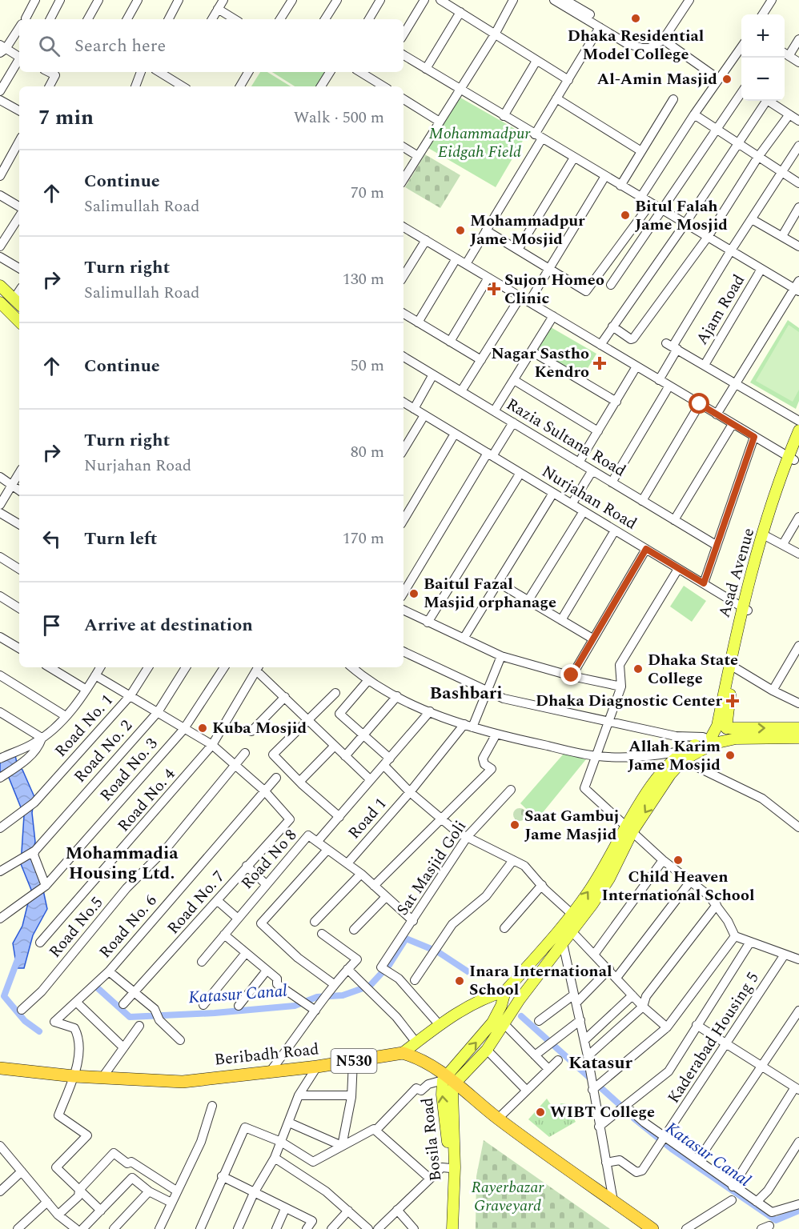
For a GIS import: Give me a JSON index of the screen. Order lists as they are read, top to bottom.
{
  "streets": {
    "highway": ["Beribadh Road", "N530"],
    "main road": ["Asad Avenue", "Bosila Road"],
    "street": [
      "Ajam Road",
      "Razia Sultana Road",
      "Nurjahan Road",
      "Road No. 1",
      "Road No. 2",
      "Road No. 3",
      "Road No. 4",
      "Road 1",
      "Road No 8",
      "Sat Masjid Goli",
      "Road No. 7",
      "Road No. 6",
      "Road No.5",
      "Kaderabad Housing 5"
    ]
  },
  "crossings": [
    ["Nurjahan Road", "Asad Avenue"],
    ["Road 1", "Road No 8"],
    ["Road No 8", "Sat Masjid Goli"],
    ["Road No. 7", "Road No. 6"],
    ["Road No. 6", "Beribadh Road"]
  ],
  "districts": ["Bashbari", "Mohammadia Housing Ltd.", "Katasur"],
  "water": ["Katasur Canal"],
  "parks": ["Mohammadpur Eidgah Field", "Rayerbazar Graveyard"],
  "places": {
    "other": [
      "Dhaka Residential Model College",
      "Al-Amin Masjid",
      "Bitul Falah Jame Mosjid",
      "Mohammadpur Jame Mosjid",
      "Baitul Fazal Masjid orphanage",
      "Dhaka State College",
      "Kuba Mosjid",
      "Allah Karim Jame Mosjid",
      "Saat Gambuj Jame Masjid",
      "Child Heaven International School",
      "Inara International School",
      "WIBT College"
    ],
    "health": ["Sujon Homeo Clinic", "Nagar Sastho Kendro", "Dhaka Diagnostic Center"]
  },
  "page": {
    "map_buttons": ["+", "−"],
    "search": "Search here",
    "heading": ["7 min", "Walk · 500 m"],
    "list": [
      ["Continue", "Salimullah Road", "70 m"],
      ["Turn right", "Salimullah Road", "130 m"],
      ["Continue", "50 m"],
      ["Turn right", "Nurjahan Road", "80 m"],
      ["Turn left", "170 m"],
      "Arrive at destination"
    ]
  }
}
